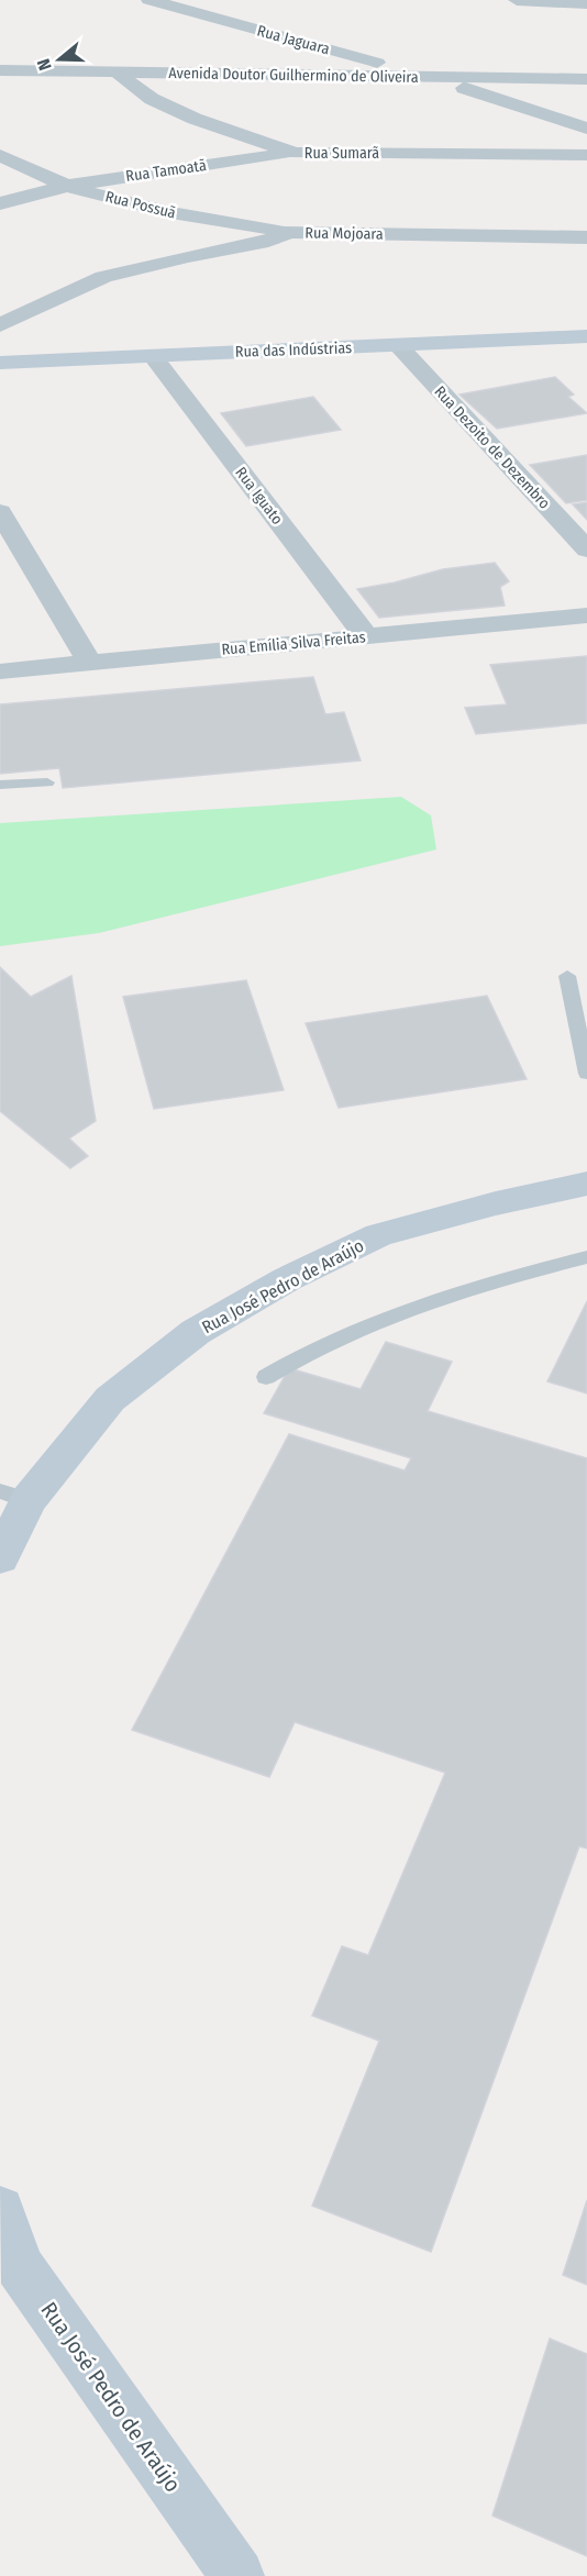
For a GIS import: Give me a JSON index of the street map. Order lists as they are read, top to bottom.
{
  "streets": {
    "street": [
      "Rua Jaguara",
      "Avenida Doutor Guilhermino de Oliveira",
      "Rua Sumarã",
      "Rua Tamoatã",
      "Rua Possuã",
      "Rua Mojoara",
      "Rua das Indústrias",
      "Rua Dezoito de Dezembro",
      "Rua Iguato",
      "Rua Emília Silva Freitas",
      "Rua José Pedro de Araújo"
    ]
  },
  "crossings": [
    ["Rua Jaguara", "Avenida Doutor Guilhermino de Oliveira"],
    ["Avenida Doutor Guilhermino de Oliveira", "Rua Sumarã"],
    ["Rua Sumarã", "Rua Tamoatã"],
    ["Rua Tamoatã", "Rua Possuã"],
    ["Rua Possuã", "Rua Mojoara"],
    ["Rua das Indústrias", "Rua Dezoito de Dezembro"],
    ["Rua das Indústrias", "Rua Iguato"],
    ["Rua Iguato", "Rua Emília Silva Freitas"]
  ],
  "north": "left"
}
